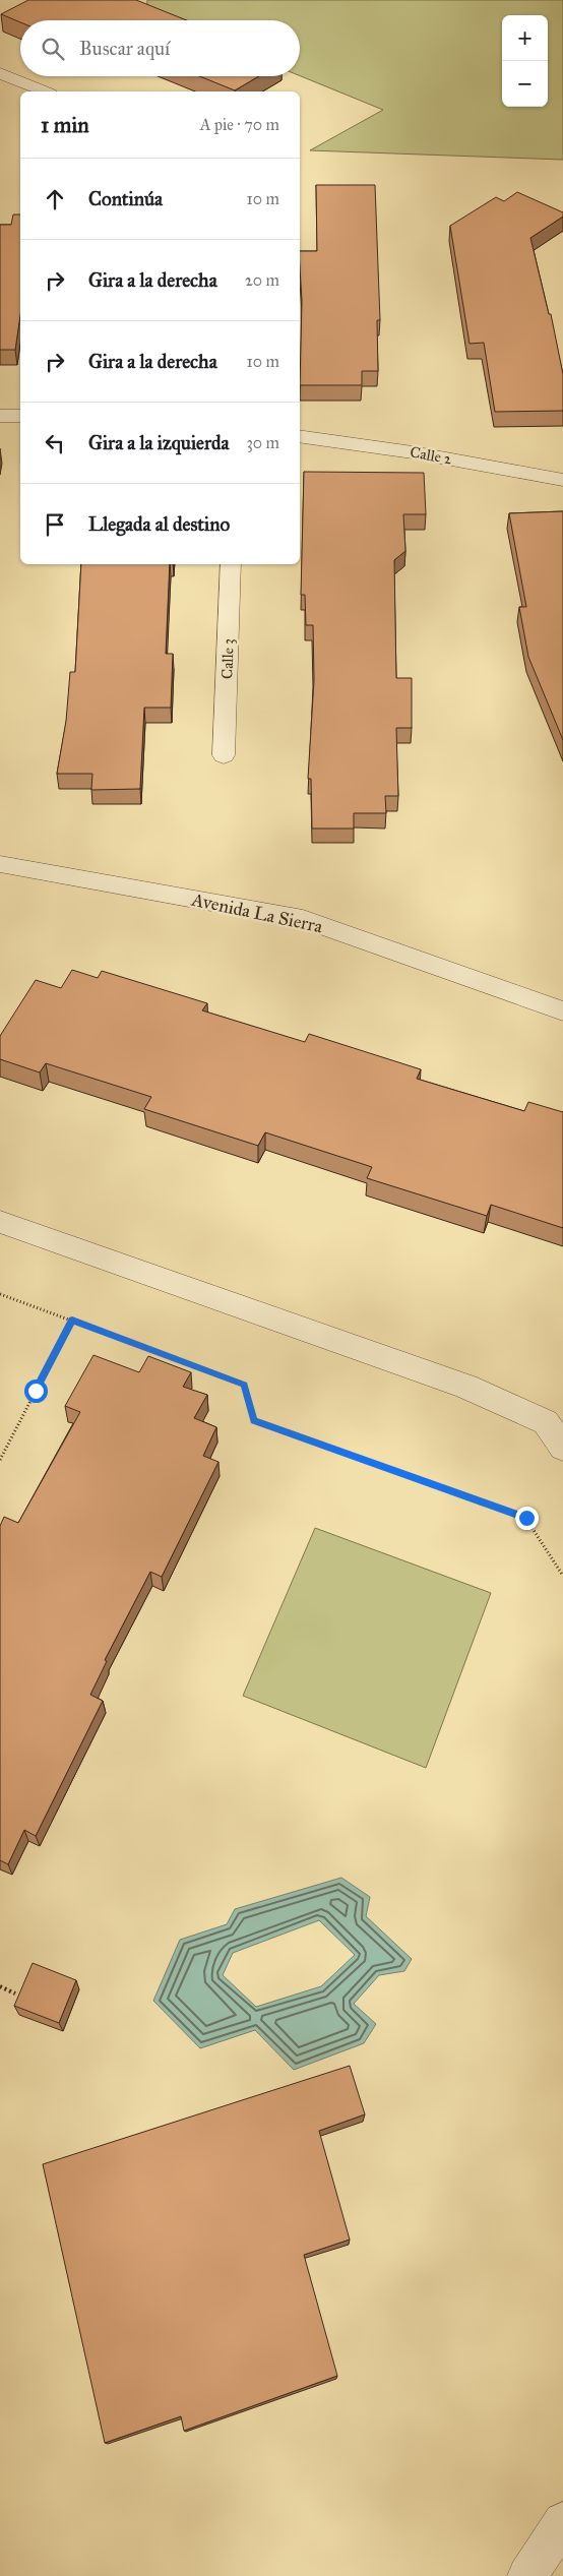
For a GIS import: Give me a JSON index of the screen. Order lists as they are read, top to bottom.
{
  "streets": {
    "street": ["Calle 2", "Calle 3", "Avenida La Sierra"]
  },
  "page": {
    "map_buttons": ["+", "−"],
    "search": "Buscar aquí",
    "heading": ["1 min", "A pie · 70 m"],
    "list": [
      ["Continúa", "10 m"],
      ["Gira a la derecha", "20 m"],
      ["Gira a la derecha", "10 m"],
      ["Gira a la izquierda", "30 m"],
      "Llegada al destino"
    ]
  }
}
